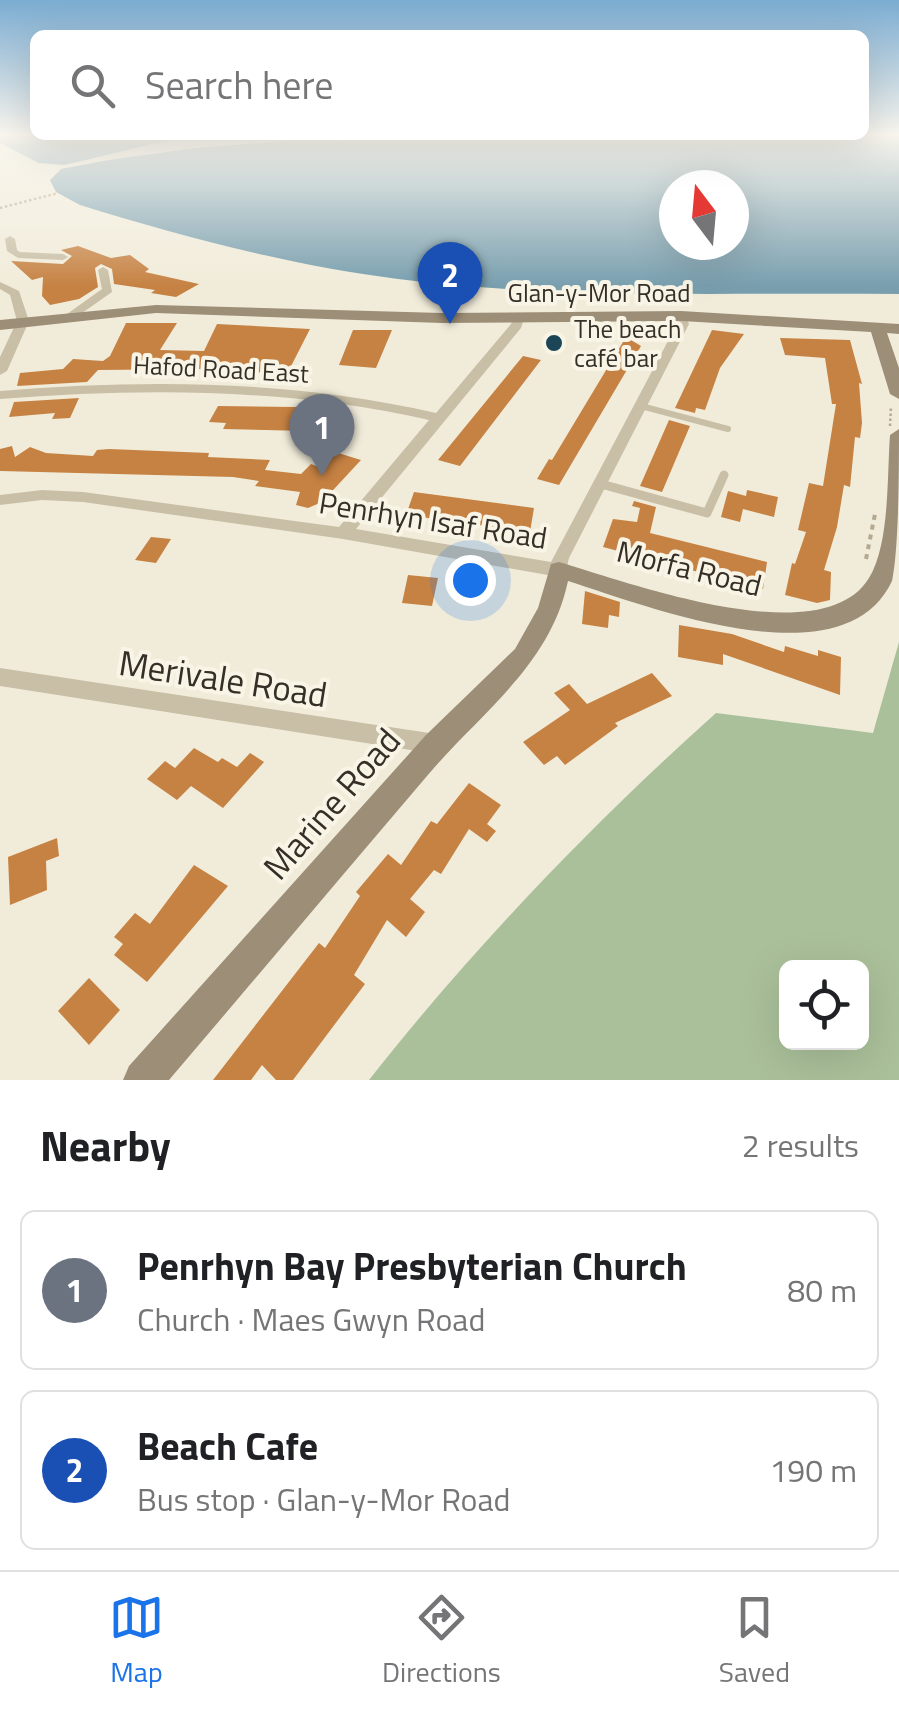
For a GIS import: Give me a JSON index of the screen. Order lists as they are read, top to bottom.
{
  "streets": {
    "street": [
      "Glan-y-Mor Road",
      "Hafod Road East",
      "Penrhyn Isaf Road",
      "Morfa Road",
      "Merivale Road",
      "Marine Road"
    ]
  },
  "crossings": [
    ["Penrhyn Isaf Road", "Morfa Road"],
    ["Penrhyn Isaf Road", "Marine Road"],
    ["Morfa Road", "Marine Road"],
    ["Merivale Road", "Marine Road"]
  ],
  "places": ["The beach café bar"],
  "north": "top",
  "page": {
    "search": "Search here",
    "pins": ["2", "1"],
    "heading": ["Nearby", "2 results"],
    "list": [
      {
        "mark": "1",
        "name": "Penrhyn Bay Presbyterian Church",
        "note": "Church · Maes Gwyn Road",
        "value": "80 m"
      },
      {
        "mark": "2",
        "name": "Beach Cafe",
        "note": "Bus stop · Glan-y-Mor Road",
        "value": "190 m"
      }
    ],
    "nav": ["Map", "Directions", "Saved"]
  }
}
